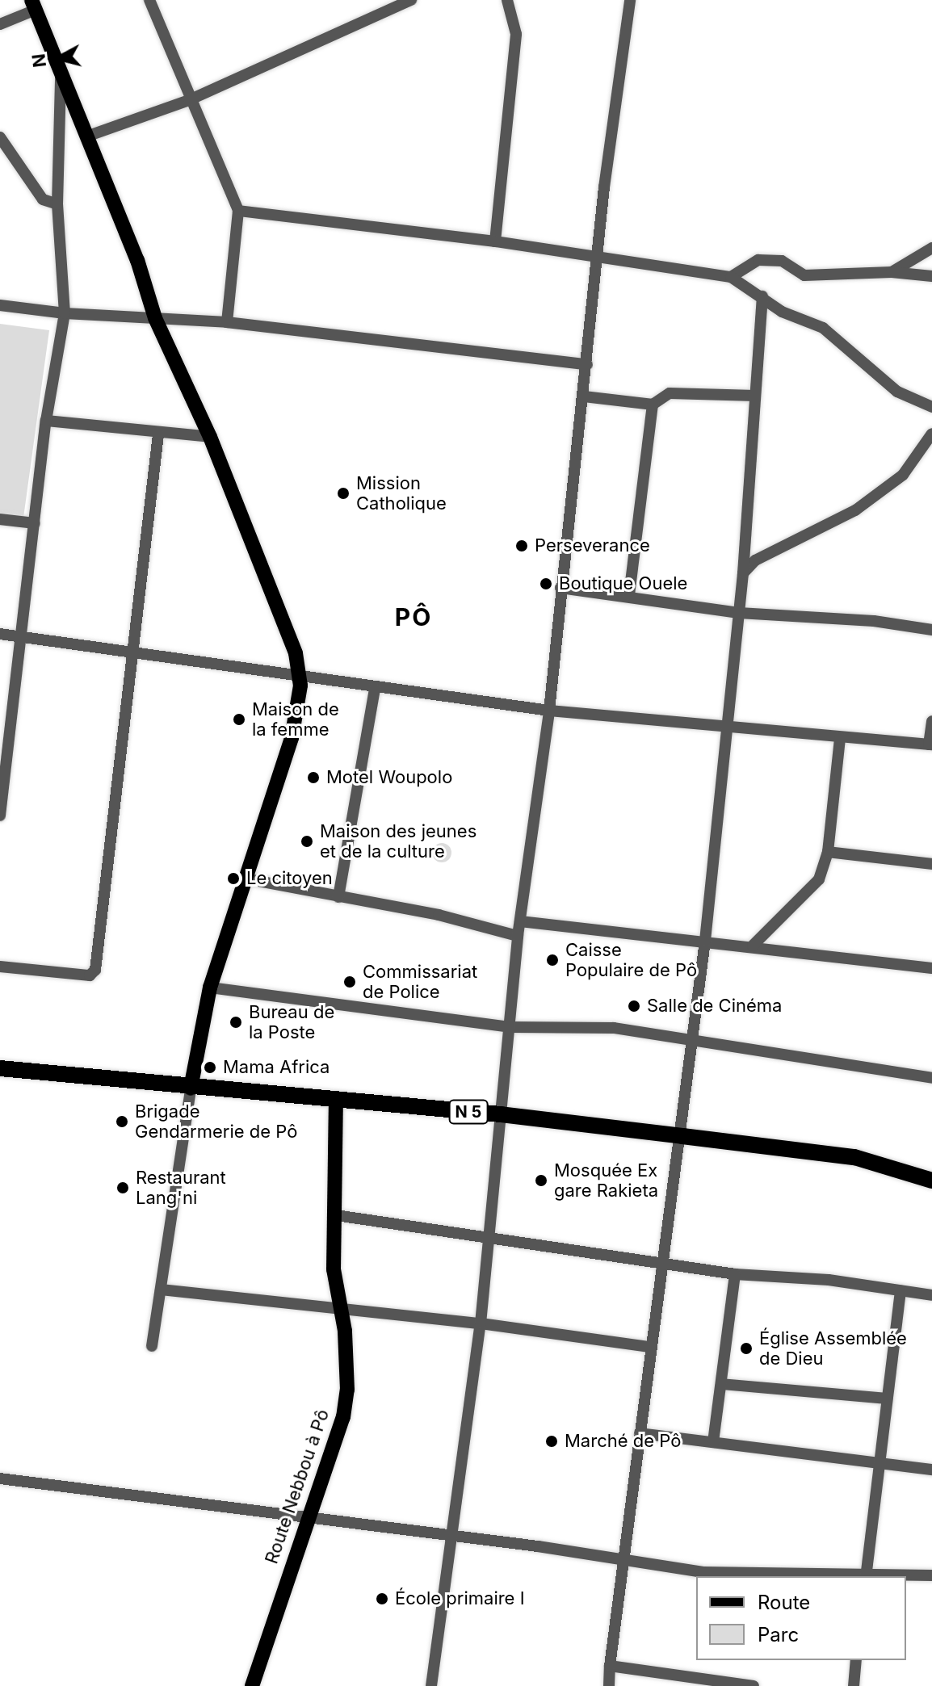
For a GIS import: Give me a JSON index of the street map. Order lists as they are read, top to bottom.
{
  "streets": {
    "highway": ["N 5"],
    "main road": ["Route Nebbou à Pô"]
  },
  "crossings": [
    ["N 5", "Route Nebbou à Pô"]
  ],
  "districts": ["PÔ"],
  "places": [
    "Mission Catholique",
    "Perseverance",
    "Boutique Ouele",
    "Maison de la femme",
    "Motel Woupolo",
    "Maison des jeunes et de la culture",
    "Le citoyen",
    "Caisse Populaire de Pô",
    "Commissariat de Police",
    "Salle de Cinéma",
    "Bureau de la Poste",
    "Mama Africa",
    "Brigade Gendarmerie de Pô",
    "Mosquée Ex gare Rakieta",
    "Restaurant Lang'ni",
    "Église Assemblée de Dieu",
    "Marché de Pô",
    "École primaire I"
  ],
  "legend": ["Route", "Parc"],
  "north": "left"
}
